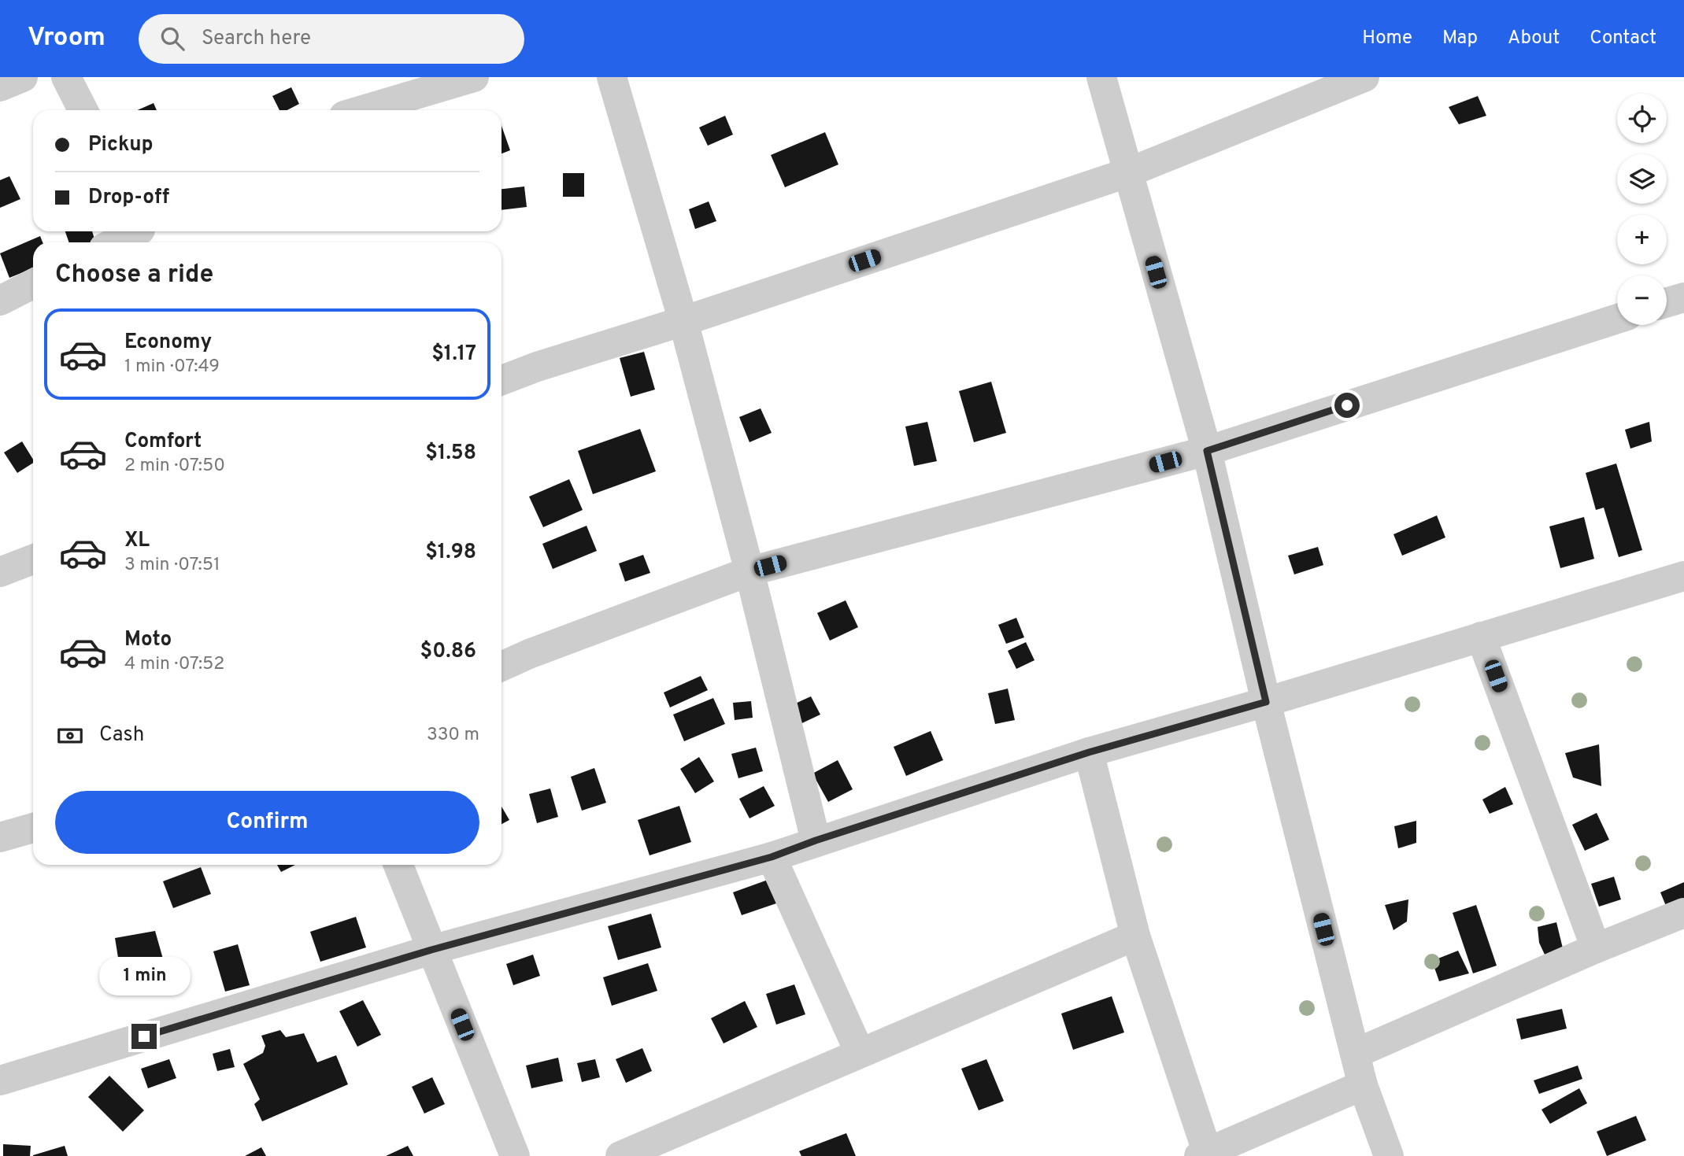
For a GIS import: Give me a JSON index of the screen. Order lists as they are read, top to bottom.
{
  "page": {
    "header": "Vroom",
    "search": "Search here",
    "nav": [
      "Home",
      "Map",
      "About",
      "Contact"
    ],
    "map_buttons": ["+", "−"],
    "banner": ["Pickup", "Drop-off"],
    "heading": "Choose a ride",
    "list": [
      {
        "name": "Economy",
        "note": "1 min · 07:49",
        "value": "$1.17"
      },
      {
        "name": "Comfort",
        "note": "2 min · 07:50",
        "value": "$1.58"
      },
      {
        "name": "XL",
        "note": "3 min · 07:51",
        "value": "$1.98"
      },
      {
        "name": "Moto",
        "note": "4 min · 07:52",
        "value": "$0.86"
      }
    ],
    "pay": ["Cash", "330 m"],
    "buttons": "Confirm",
    "bubble": "1 min"
  }
}
